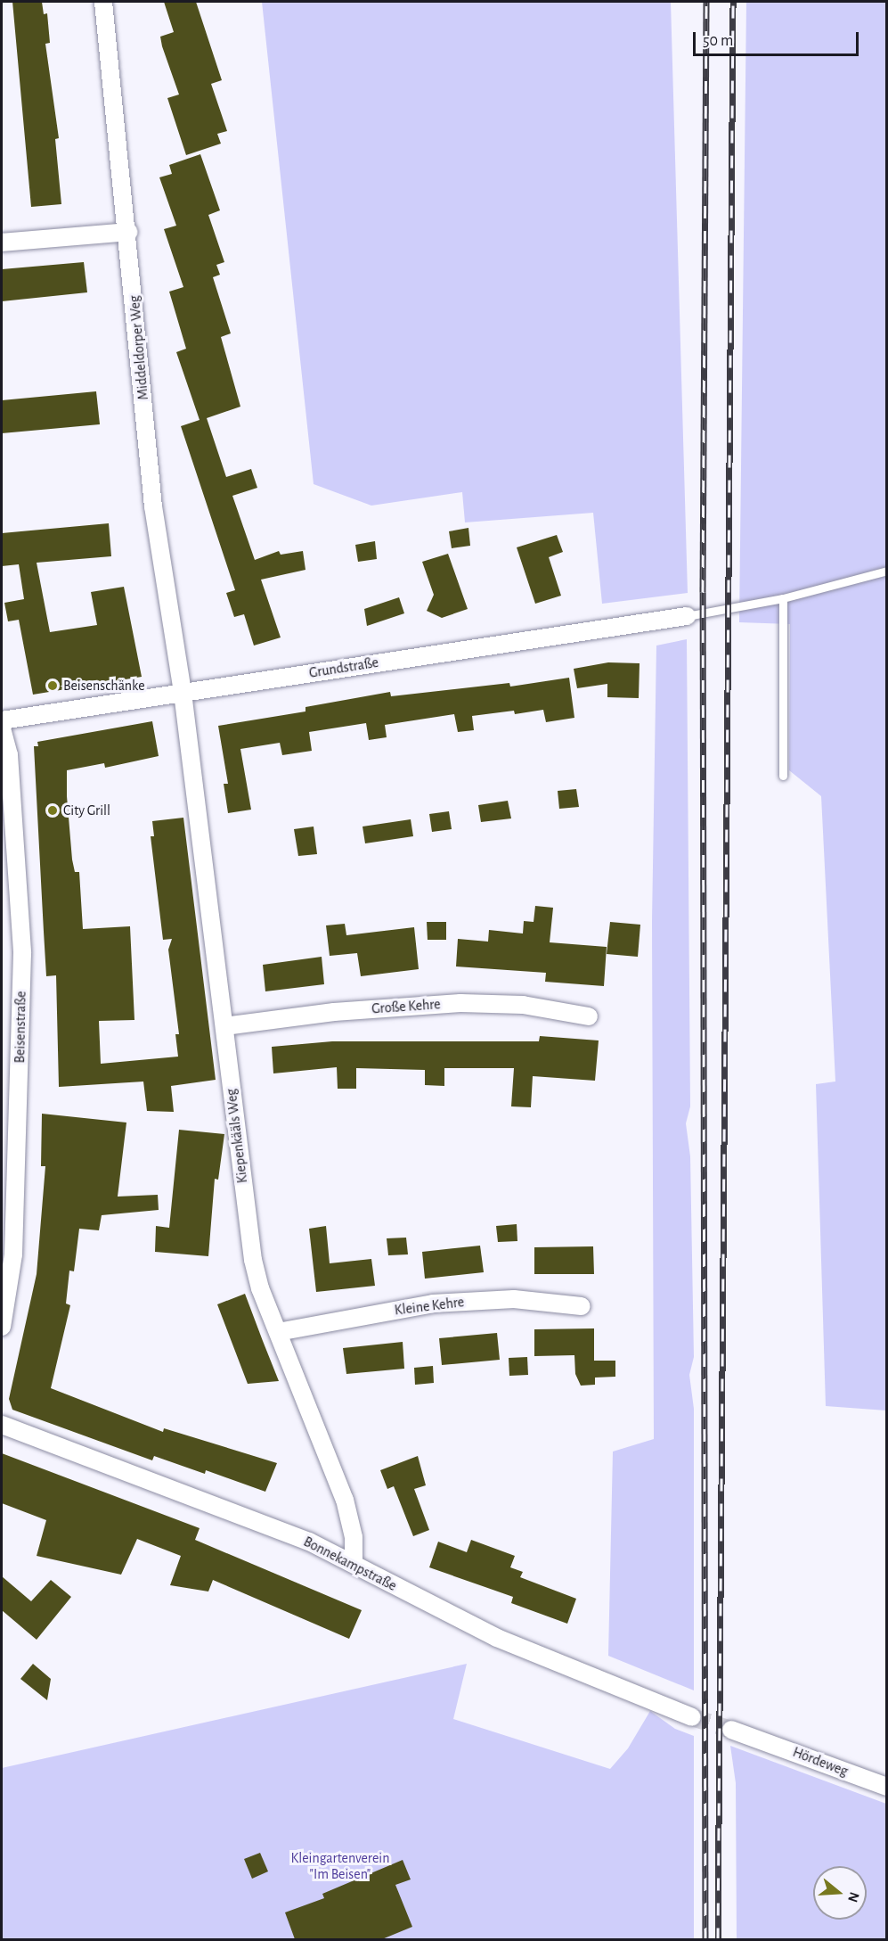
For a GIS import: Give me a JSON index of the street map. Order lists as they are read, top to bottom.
{
  "streets": {
    "street": [
      "Middeldorper Weg",
      "Grundstraße",
      "Große Kehre",
      "Beisenstraße",
      "Kiepenkääls Weg",
      "Kleine Kehre",
      "Bonnekampstraße",
      "Hördeweg"
    ]
  },
  "crossings": [
    ["Middeldorper Weg", "Grundstraße"],
    ["Middeldorper Weg", "Kiepenkääls Weg"],
    ["Grundstraße", "Kiepenkääls Weg"],
    ["Große Kehre", "Kiepenkääls Weg"],
    ["Kiepenkääls Weg", "Kleine Kehre"],
    ["Kiepenkääls Weg", "Bonnekampstraße"]
  ],
  "parks": ["Kleingartenverein \"Im Beisen\""],
  "places": ["Beisenschänke", "City Grill"],
  "scale_bar": "50 m",
  "north": "right"
}
